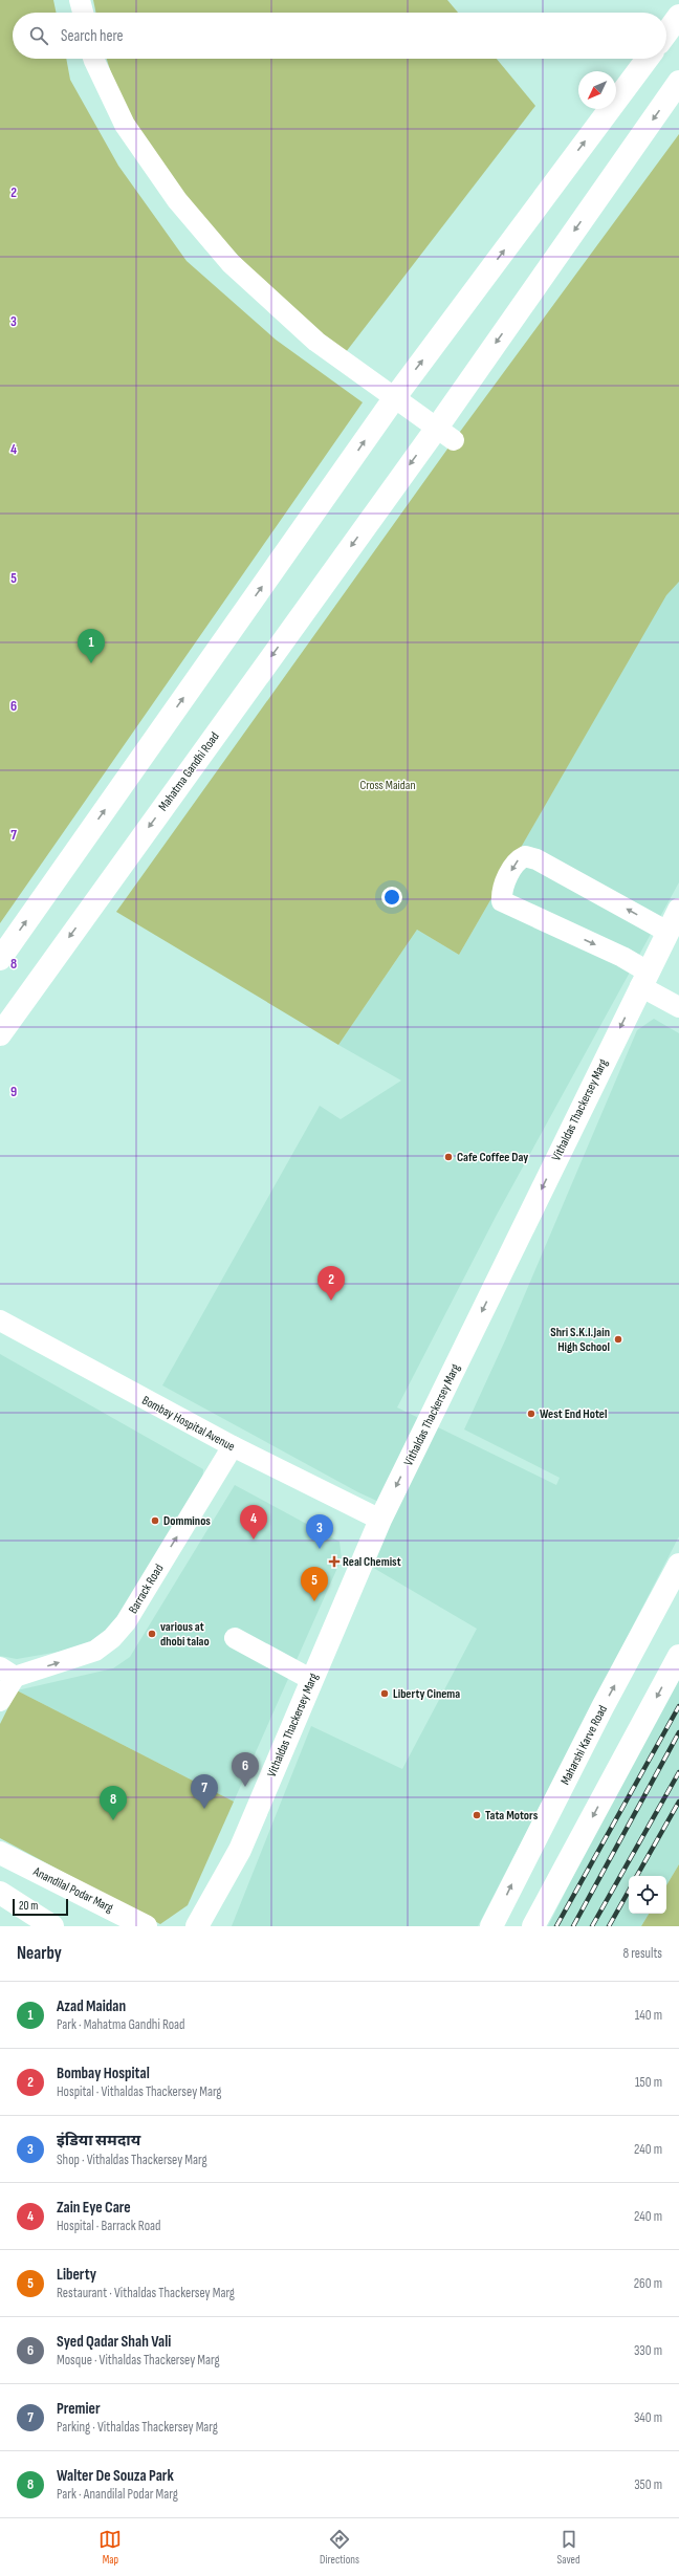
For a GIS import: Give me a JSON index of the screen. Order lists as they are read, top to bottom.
{
  "streets": {
    "main road": [
      "Mahatma Gandhi Road",
      "Vithaldas Thackersey Marg",
      "Maharshi Karve Road",
      "Anandilal Podar Marg"
    ],
    "street": ["Bombay Hospital Avenue", "Barrack Road"]
  },
  "crossings": [
    ["Vithaldas Thackersey Marg", "Bombay Hospital Avenue"],
    ["Bombay Hospital Avenue", "Barrack Road"]
  ],
  "one_way": ["Vithaldas Thackersey Marg", "Barrack Road"],
  "parks": ["Cross Maidan"],
  "places": {
    "other": [
      "Cafe Coffee Day",
      "Shri S.K.I.Jain High School",
      "West End Hotel",
      "Domminos",
      "various at dhobi talao",
      "Liberty Cinema",
      "Tata Motors"
    ],
    "health": ["Real Chemist"]
  },
  "scale_bar": "20 m",
  "north": "bottom left",
  "page": {
    "search": "Search here",
    "pins": [
      "1",
      "2",
      "4",
      "3",
      "5",
      "6",
      "7",
      "8"
    ],
    "scale": "20 m",
    "heading": ["Nearby", "8 results"],
    "list": [
      {
        "mark": "1",
        "name": "Azad Maidan",
        "note": "Park · Mahatma Gandhi Road",
        "value": "140 m"
      },
      {
        "mark": "2",
        "name": "Bombay Hospital",
        "note": "Hospital · Vithaldas Thackersey Marg",
        "value": "150 m"
      },
      {
        "mark": "3",
        "name": "इंडिया समदाय",
        "note": "Shop · Vithaldas Thackersey Marg",
        "value": "240 m"
      },
      {
        "mark": "4",
        "name": "Zain Eye Care",
        "note": "Hospital · Barrack Road",
        "value": "240 m"
      },
      {
        "mark": "5",
        "name": "Liberty",
        "note": "Restaurant · Vithaldas Thackersey Marg",
        "value": "260 m"
      },
      {
        "mark": "6",
        "name": "Syed Qadar Shah Vali",
        "note": "Mosque · Vithaldas Thackersey Marg",
        "value": "330 m"
      },
      {
        "mark": "7",
        "name": "Premier",
        "note": "Parking · Vithaldas Thackersey Marg",
        "value": "340 m"
      },
      {
        "mark": "8",
        "name": "Walter De Souza Park",
        "note": "Park · Anandilal Podar Marg",
        "value": "350 m"
      }
    ],
    "nav": ["Map", "Directions", "Saved"]
  },
  "grid": {
    "rows": [
      "2",
      "3",
      "4",
      "5",
      "6",
      "7",
      "8",
      "9"
    ]
  }
}
